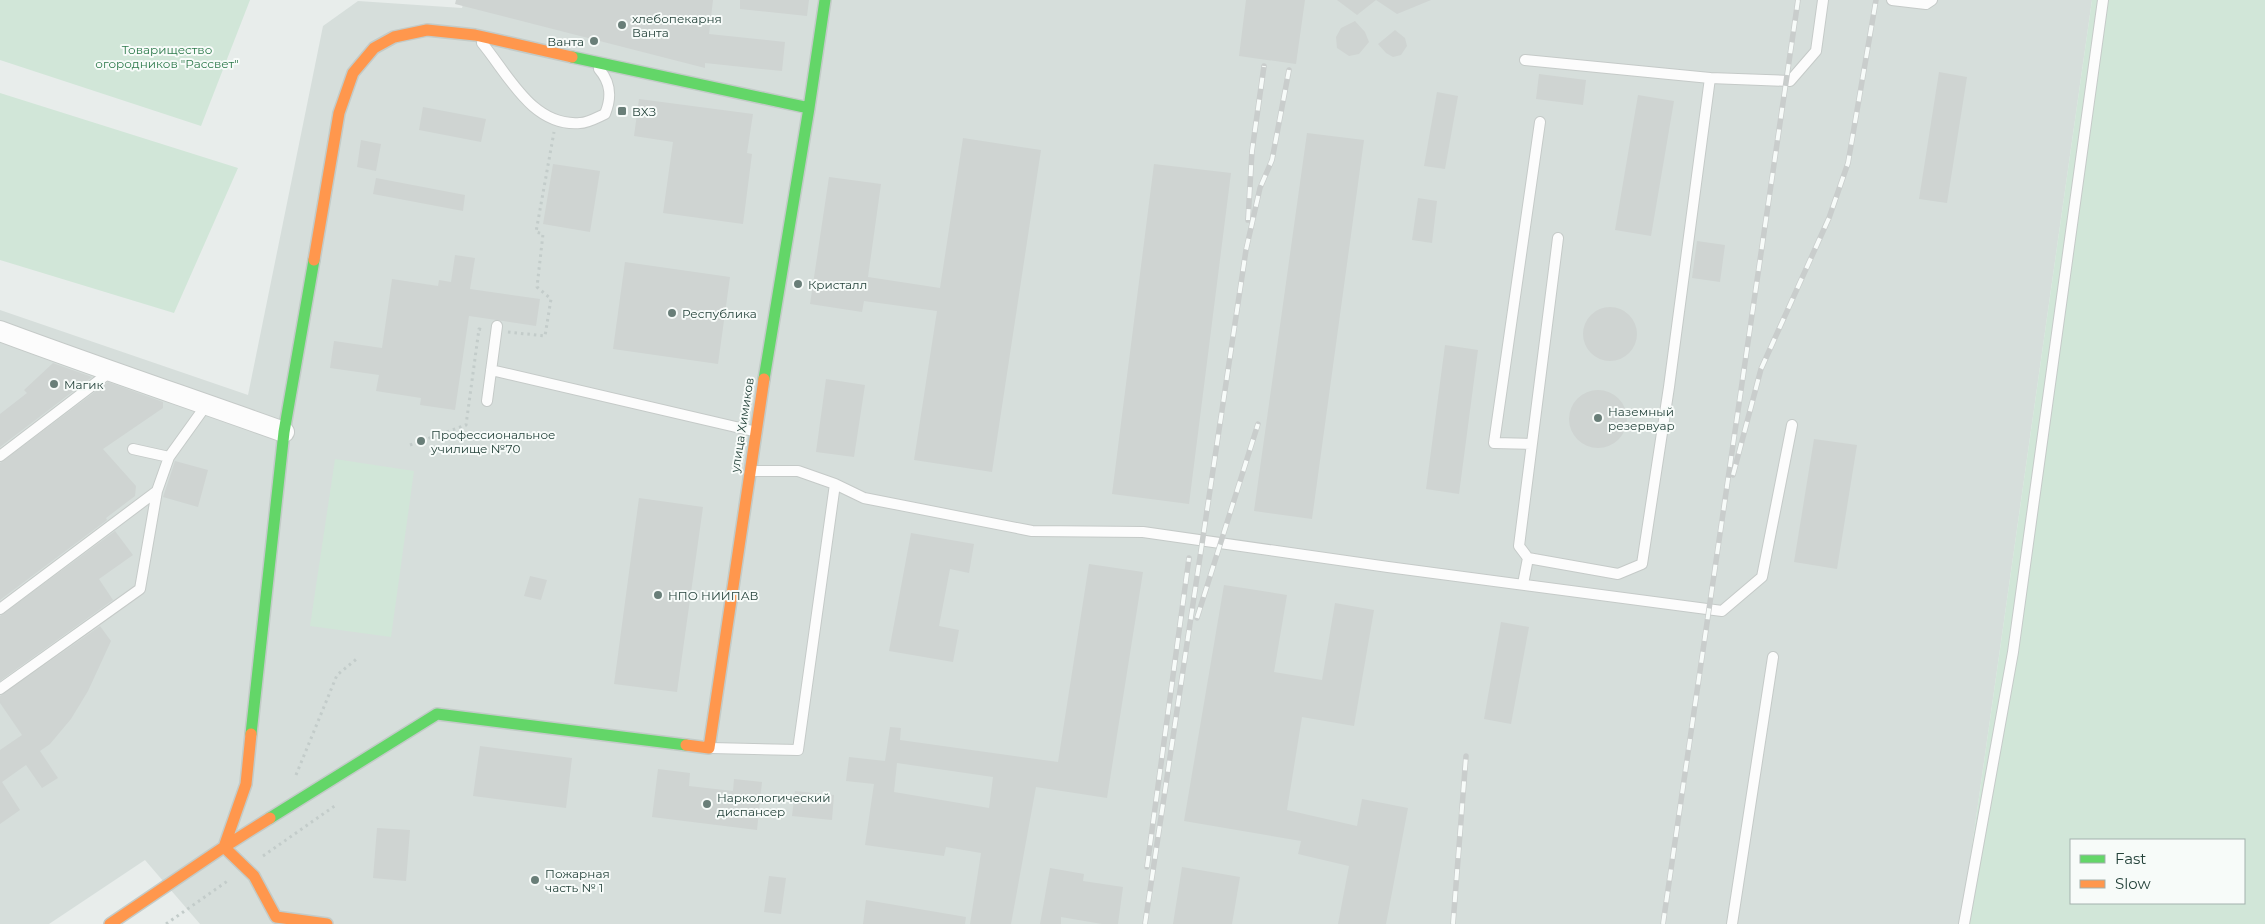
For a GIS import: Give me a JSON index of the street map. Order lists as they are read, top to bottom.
{
  "streets": {
    "street": ["улица Химиков"]
  },
  "parks": ["Товарищество огородников \"Рассвет\""],
  "places": {
    "other": [
      "хлебопекарня Ванта",
      "Ванта",
      "Кристалл",
      "Республика",
      "Магик",
      "Наземный резервуар",
      "Профессиональное училище №70",
      "НПО НИИПАВ",
      "Наркологический диспансер",
      "Пожарная часть № 1"
    ],
    "transit": ["ВХЗ"]
  },
  "legend": ["Fast", "Slow"]
}
